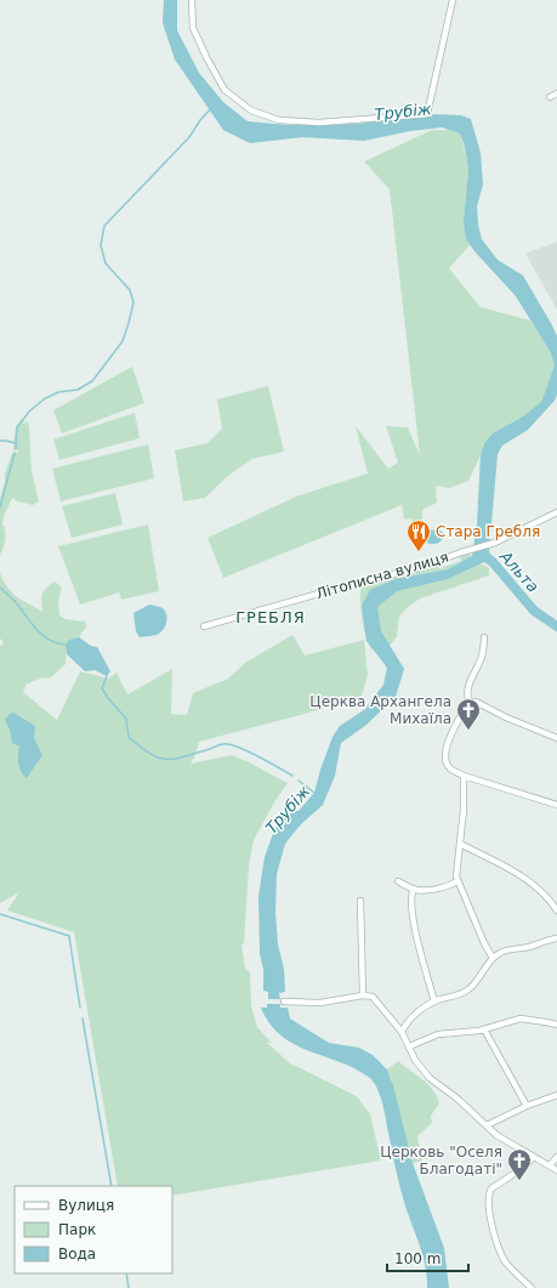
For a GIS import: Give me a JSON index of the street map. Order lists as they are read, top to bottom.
{
  "streets": {
    "street": ["Літописна вулиця"]
  },
  "districts": ["ГРЕБЛЯ"],
  "water": ["Трубіж", "Альта"],
  "places": {
    "restaurant": ["Стара Гребля"],
    "church": ["Церква Архангела Михаїла", "Церковь \"Оселя Благодаті\""]
  },
  "legend": ["Вулиця", "Парк", "Вода"],
  "scale_bar": "100 m"
}
